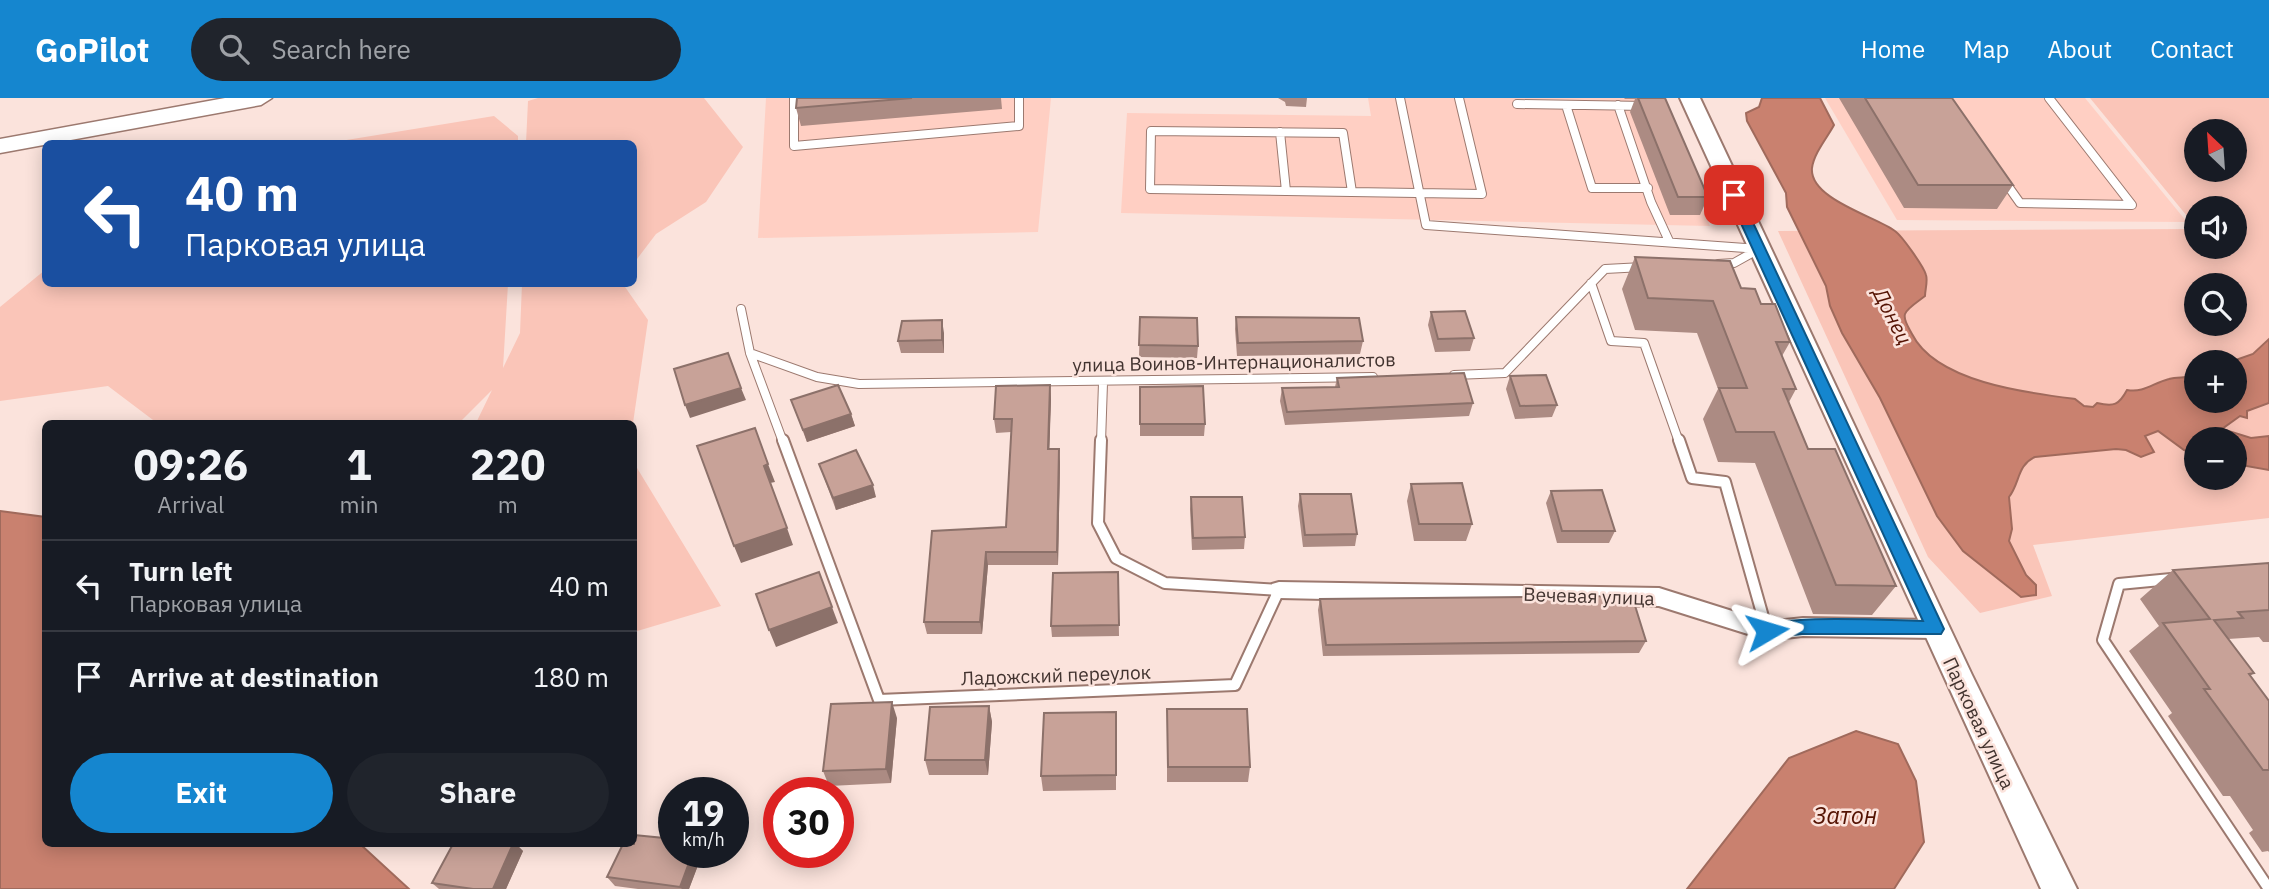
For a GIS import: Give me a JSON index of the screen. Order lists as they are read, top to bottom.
{
  "streets": {
    "street": ["Вечевая улица", "Парковая улица"],
    "lane": ["улица Воинов-Интернационалистов", "Ладожский переулок"]
  },
  "crossings": [
    ["улица Воинов-Интернационалистов", "Ладожский переулок"],
    ["Вечевая улица", "Ладожский переулок"],
    ["Вечевая улица", "Парковая улица"]
  ],
  "water": ["Донец", "Затон"],
  "north": "top left",
  "page": {
    "header": "GoPilot",
    "search": "Search here",
    "nav": [
      "Home",
      "Map",
      "About",
      "Contact"
    ],
    "map_buttons": ["+", "−"],
    "turn": ["40 m", "Парковая улица"],
    "eta": [
      "09:26",
      "Arrival",
      "1",
      "min",
      "220",
      "m"
    ],
    "list": [
      {
        "name": "Turn left",
        "note": "Парковая улица",
        "value": "40 m"
      },
      {
        "name": "Arrive at destination",
        "value": "180 m"
      }
    ],
    "buttons": ["Exit", "Share"],
    "speed": "19 km/h",
    "limit": "30"
  }
}
